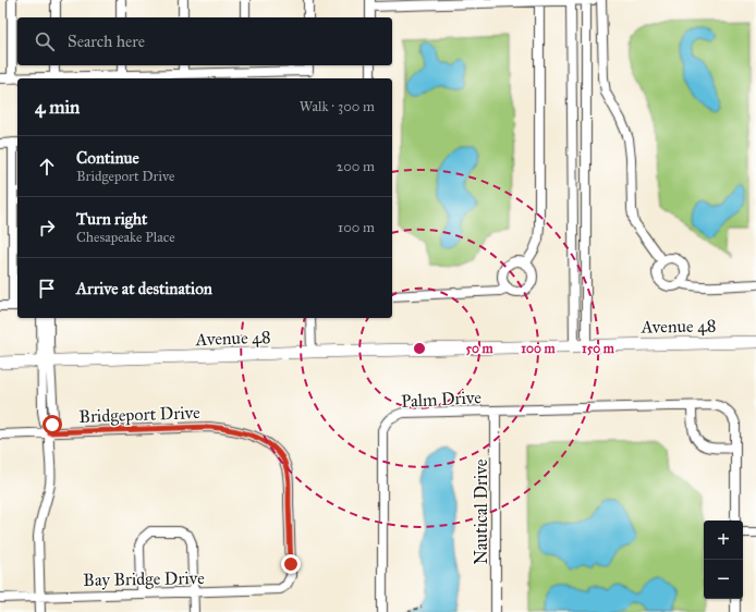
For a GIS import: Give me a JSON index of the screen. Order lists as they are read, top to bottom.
{
  "streets": {
    "main road": ["Avenue 48"],
    "street": [
      "Palm Drive",
      "Bridgeport Drive",
      "Nautical Drive",
      "Bay Bridge Drive"
    ]
  },
  "crossings": [
    ["Palm Drive", "Nautical Drive"],
    ["Bridgeport Drive", "Bay Bridge Drive"]
  ],
  "page": {
    "search": "Search here",
    "heading": ["4 min", "Walk · 300 m"],
    "list": [
      ["Continue", "Bridgeport Drive", "200 m"],
      ["Turn right", "Chesapeake Place", "100 m"],
      "Arrive at destination"
    ],
    "map_buttons": ["+", "−"]
  },
  "rings": ["50 m", "100 m", "150 m"]
}
